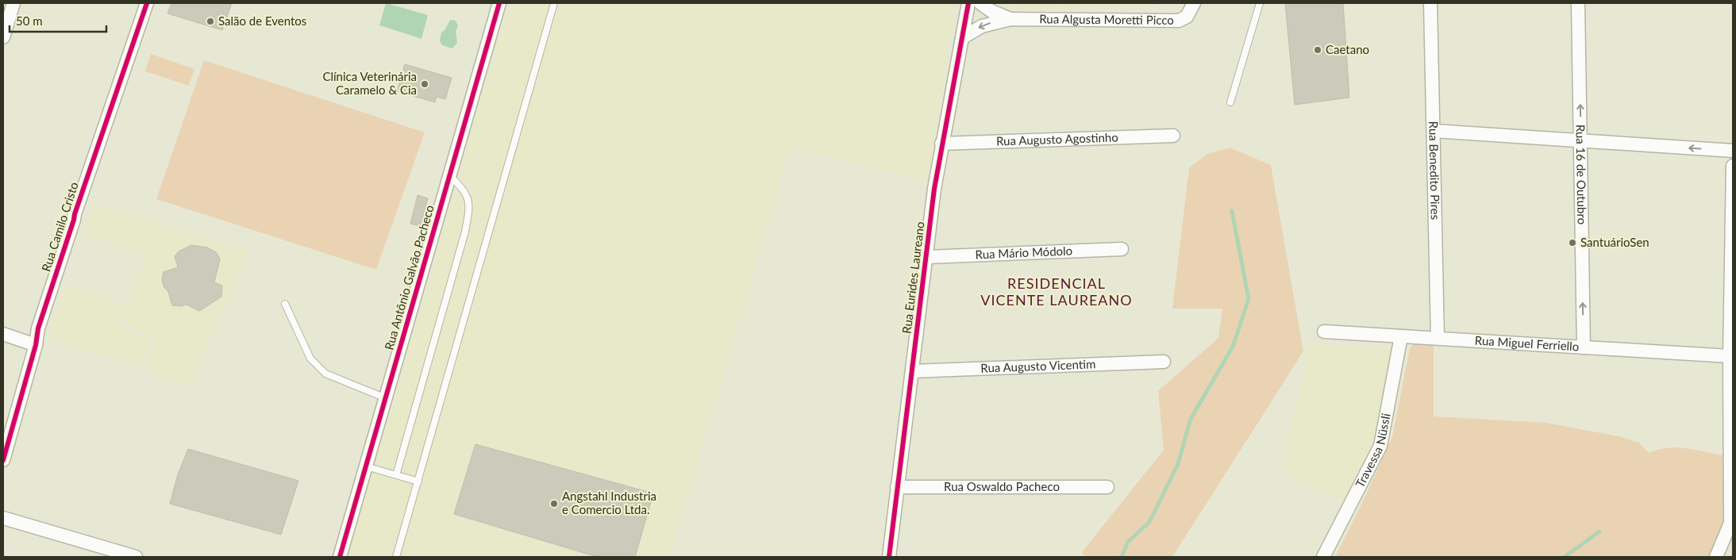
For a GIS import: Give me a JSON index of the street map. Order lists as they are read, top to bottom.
{
  "streets": {
    "street": [
      "Rua Algusta Moretti Picco",
      "Rua Augusto Agostinho",
      "Rua Benedito Pires",
      "Rua 16 de Outubro",
      "Rua Camilo Cristo",
      "Rua Mário Módolo",
      "Rua Antônio Galvão Pacheco",
      "Rua Eurides Laureano",
      "Rua Miguel Ferriello",
      "Rua Augusto Vicentim",
      "Travessa Nüssli",
      "Rua Oswaldo Pacheco"
    ]
  },
  "crossings": [
    ["Rua Algusta Moretti Picco", "Rua Eurides Laureano"],
    ["Rua Augusto Agostinho", "Rua Eurides Laureano"],
    ["Rua Benedito Pires", "Rua Miguel Ferriello"],
    ["Rua 16 de Outubro", "Rua Miguel Ferriello"],
    ["Rua Mário Módolo", "Rua Eurides Laureano"],
    ["Rua Eurides Laureano", "Rua Augusto Vicentim"],
    ["Rua Eurides Laureano", "Rua Oswaldo Pacheco"],
    ["Rua Miguel Ferriello", "Travessa Nüssli"]
  ],
  "one_way": ["Rua 16 de Outubro"],
  "districts": ["RESIDENCIAL VICENTE LAUREANO"],
  "places": [
    "Salão de Eventos",
    "Caetano",
    "Clínica Veterinária Caramelo & Cia",
    "SantuárioSen",
    "Angstahl Industria e Comercio Ltda."
  ],
  "scale_bar": "50 m"
}
